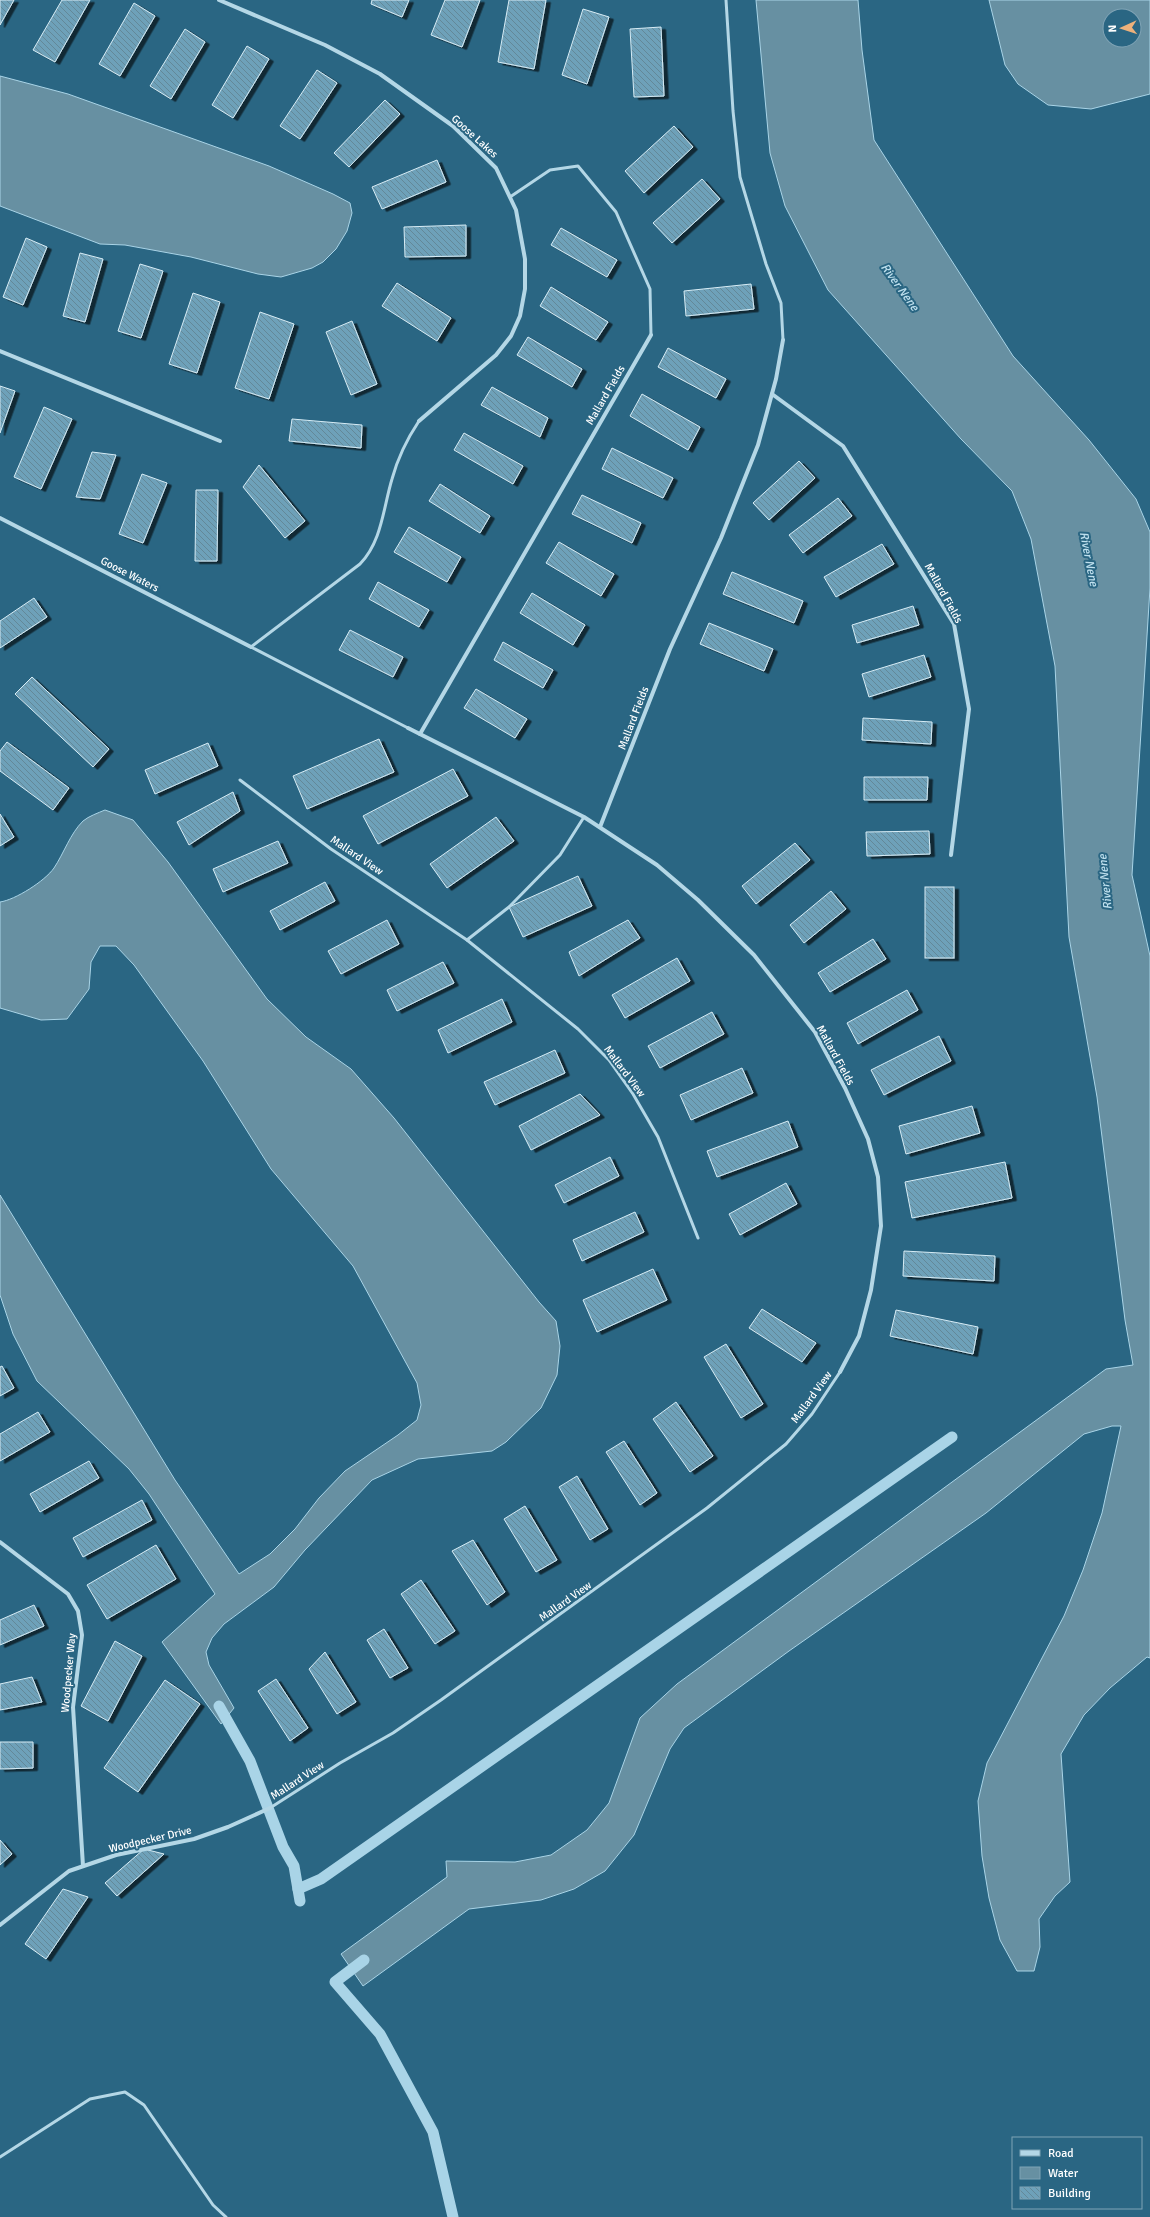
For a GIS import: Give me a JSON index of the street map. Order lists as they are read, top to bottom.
{
  "streets": {
    "street": [
      "Goose Lakes",
      "Mallard Fields",
      "Goose Waters",
      "Woodpecker Way",
      "Woodpecker Drive"
    ],
    "lane": ["Mallard View"]
  },
  "crossings": [
    ["Mallard Fields", "Mallard View"],
    ["Mallard View", "Woodpecker Drive"],
    ["Woodpecker Way", "Woodpecker Drive"]
  ],
  "water": ["River Nene"],
  "legend": ["Road", "Water", "Building"],
  "north": "left"
}
